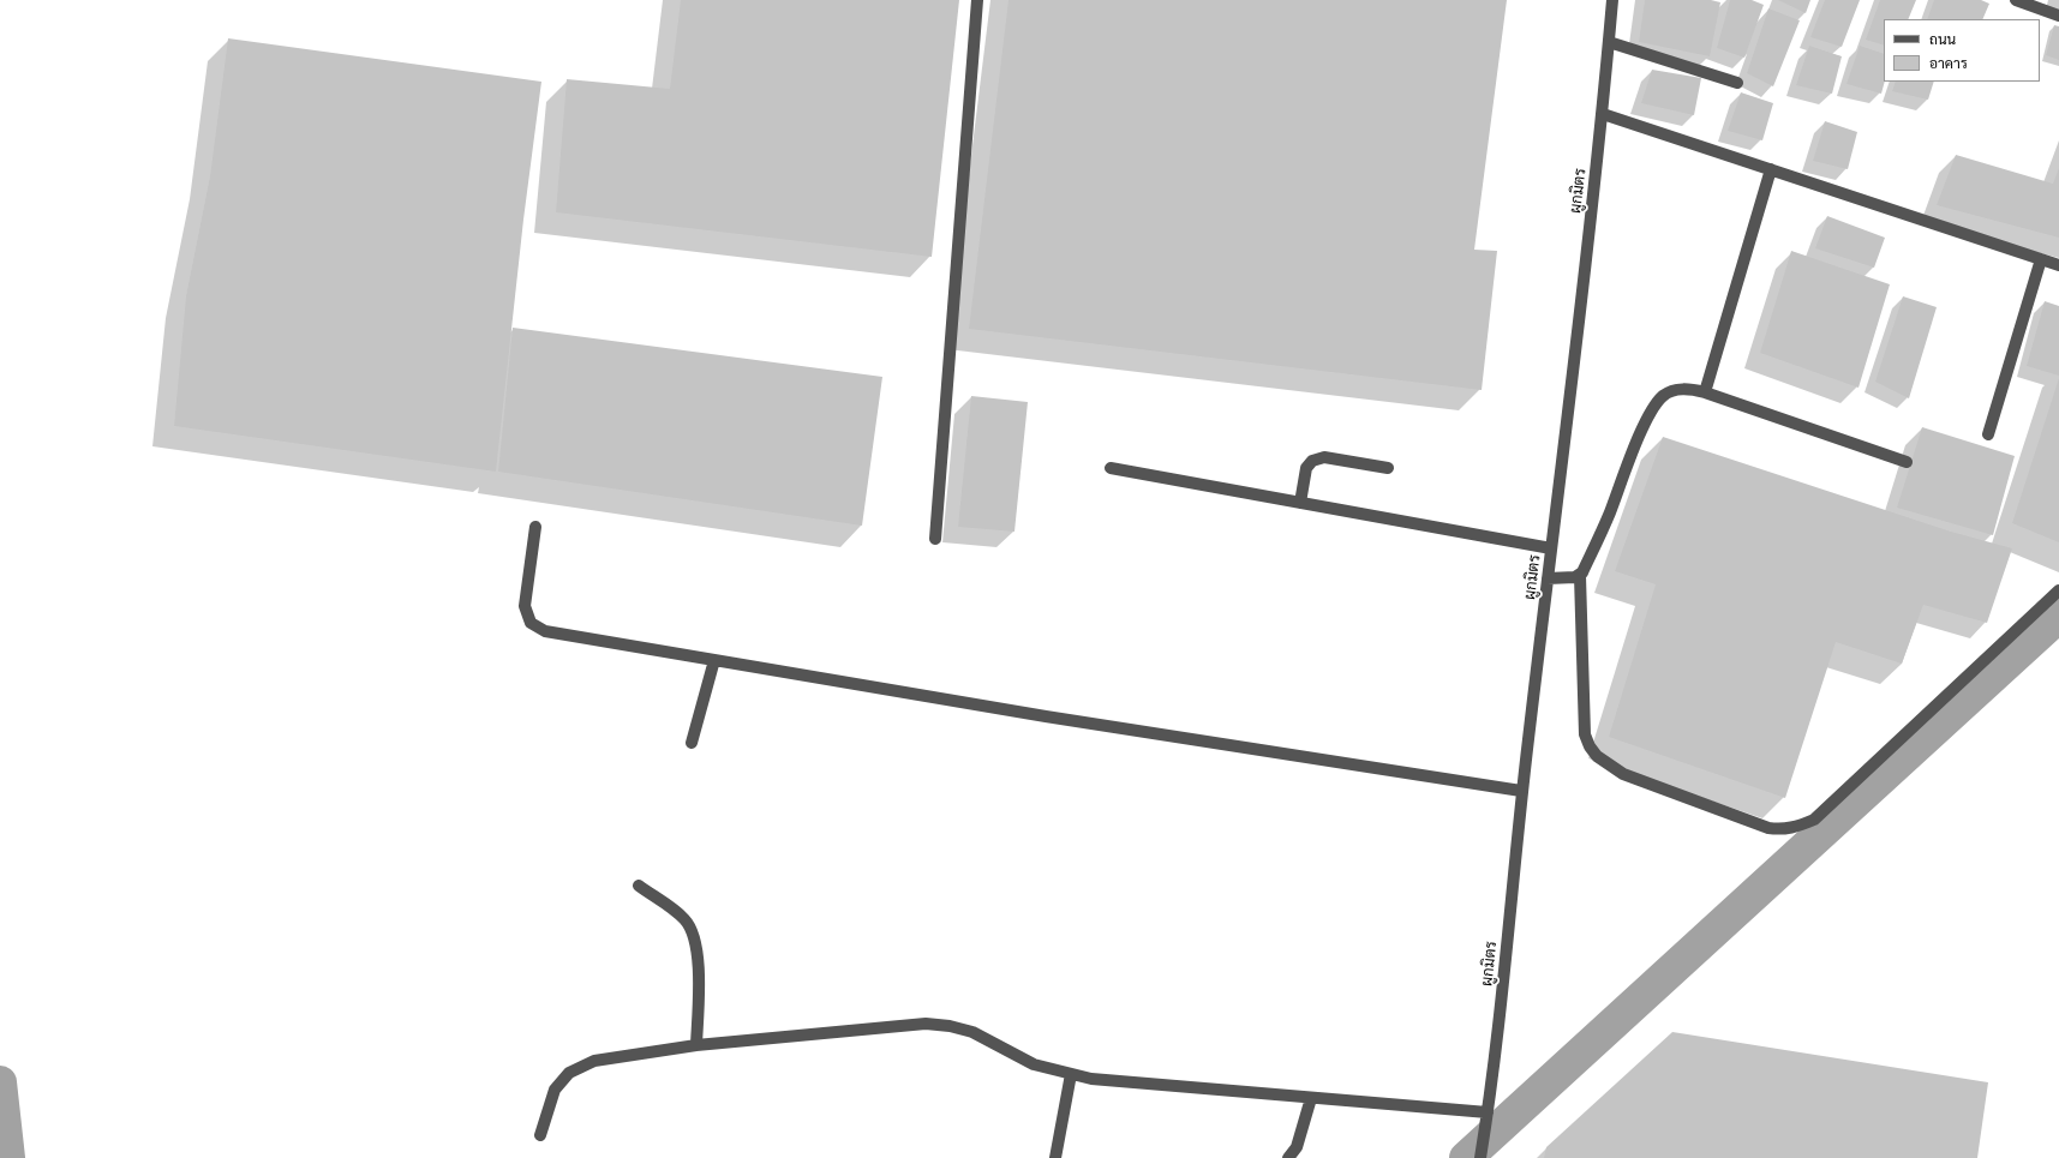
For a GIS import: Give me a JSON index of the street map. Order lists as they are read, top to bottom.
{
  "streets": {
    "street": ["ผูกมิตร"]
  },
  "legend": ["ถนน", "อาคาร"]
}
